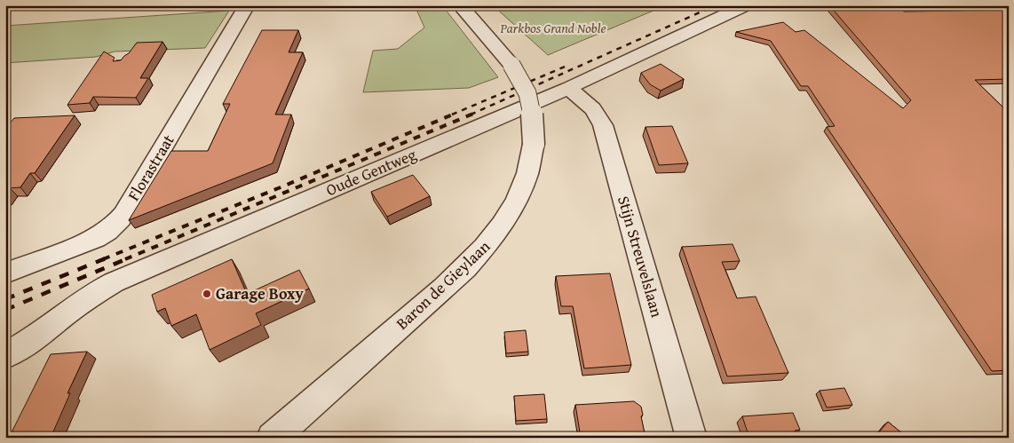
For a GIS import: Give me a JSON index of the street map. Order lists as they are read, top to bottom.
{
  "streets": {
    "street": [
      "Florastraat",
      "Oude Gentweg",
      "Stijn Streuvelslaan",
      "Baron de Gieylaan"
    ]
  },
  "crossings": [
    ["Oude Gentweg", "Stijn Streuvelslaan"]
  ],
  "parks": ["Parkbos Grand Noble"],
  "places": ["Garage Boxy"]
}
